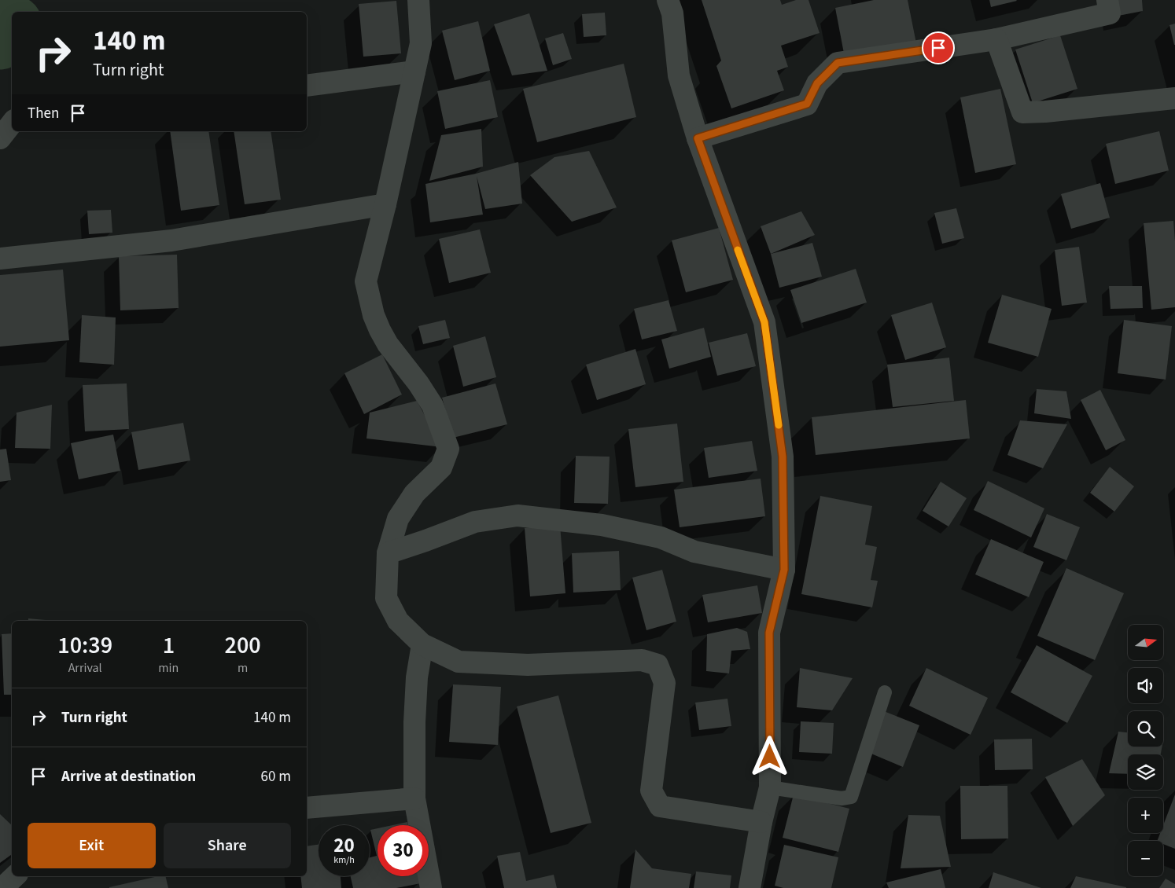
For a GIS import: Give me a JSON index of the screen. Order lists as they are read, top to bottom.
{
  "north": "right",
  "page": {
    "turn": ["140 m", "Turn right"],
    "then": "Then",
    "eta": [
      "10:39",
      "Arrival",
      "1",
      "min",
      "200",
      "m"
    ],
    "map_buttons": ["+", "−"],
    "list": [
      {
        "name": "Turn right",
        "value": "140 m"
      },
      {
        "name": "Arrive at destination",
        "value": "60 m"
      }
    ],
    "buttons": ["Exit", "Share"],
    "speed": "20 km/h",
    "limit": "30"
  }
}
